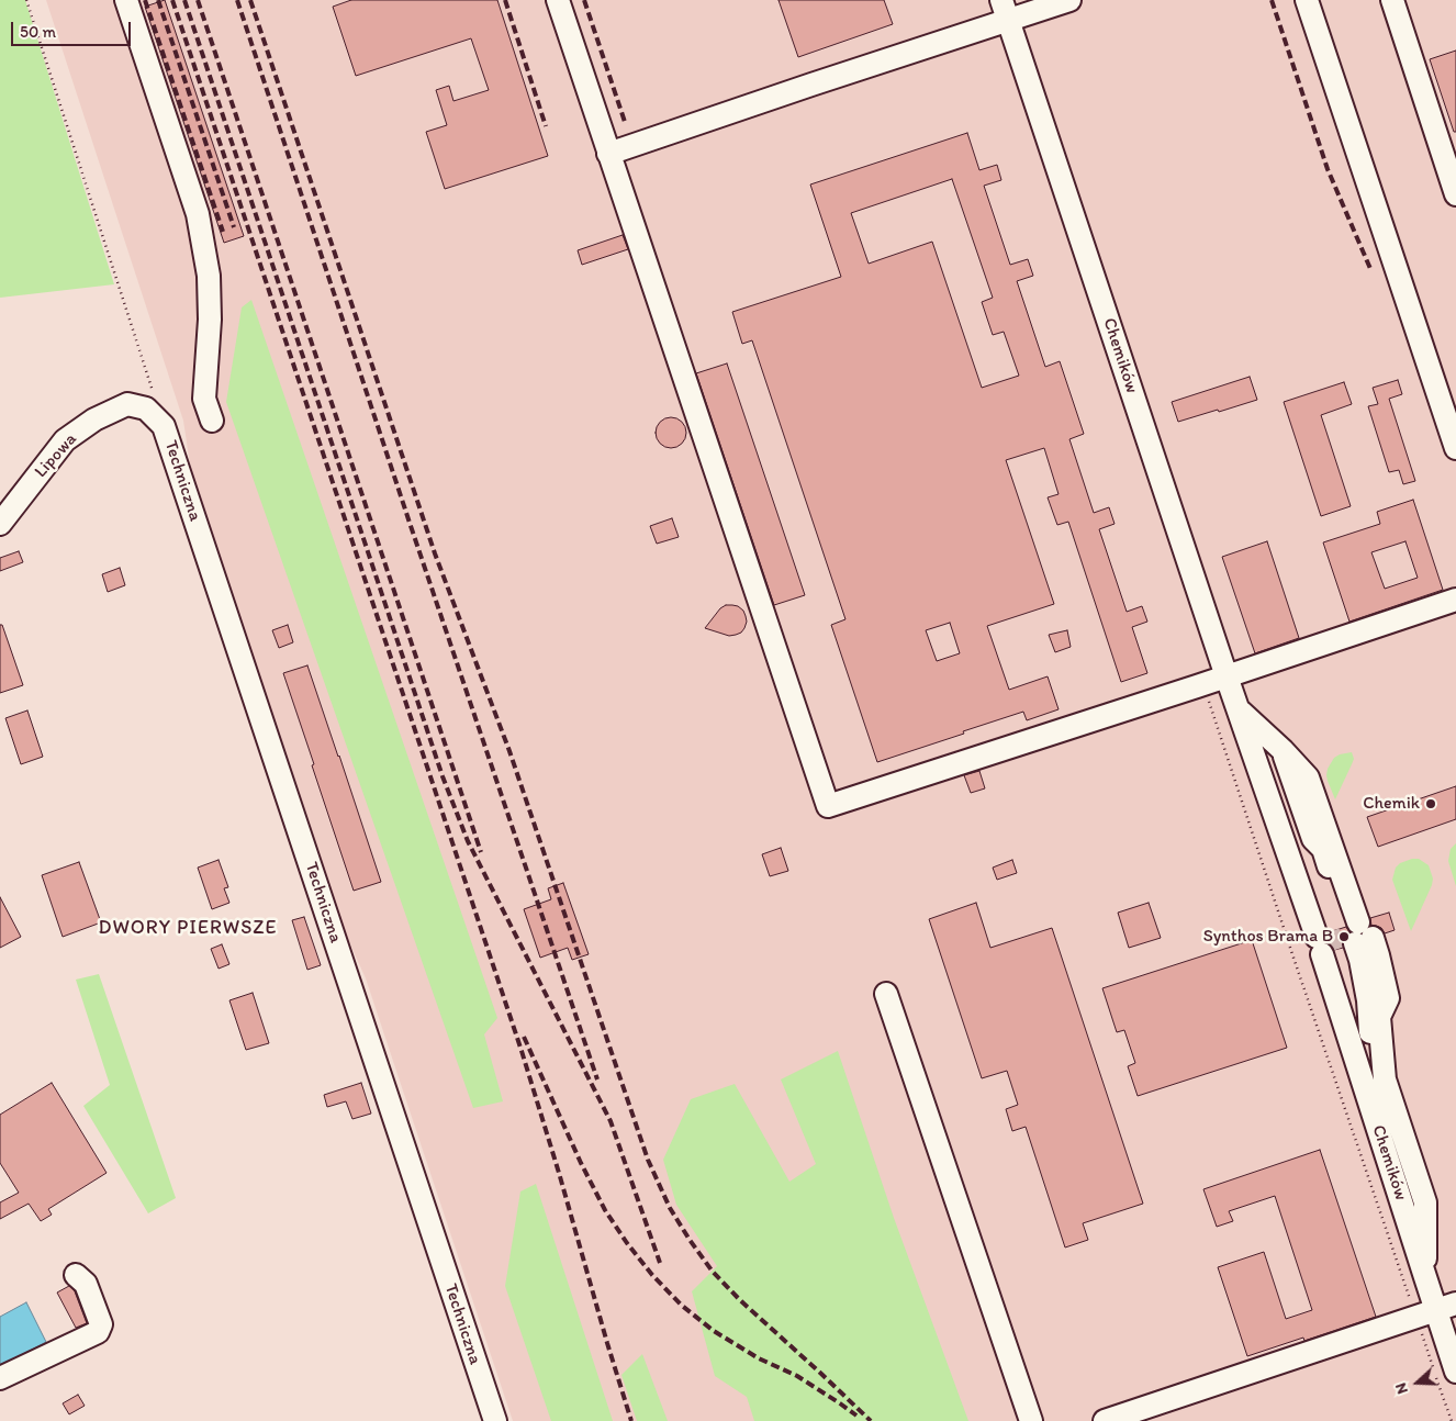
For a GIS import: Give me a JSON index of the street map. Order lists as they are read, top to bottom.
{
  "streets": {
    "street": ["Chemików", "Lipowa", "Techniczna"]
  },
  "crossings": [
    ["Lipowa", "Techniczna"]
  ],
  "districts": ["DWORY PIERWSZE"],
  "places": ["Chemik", "Synthos Brama B"],
  "scale_bar": "50 m",
  "north": "left"
}
